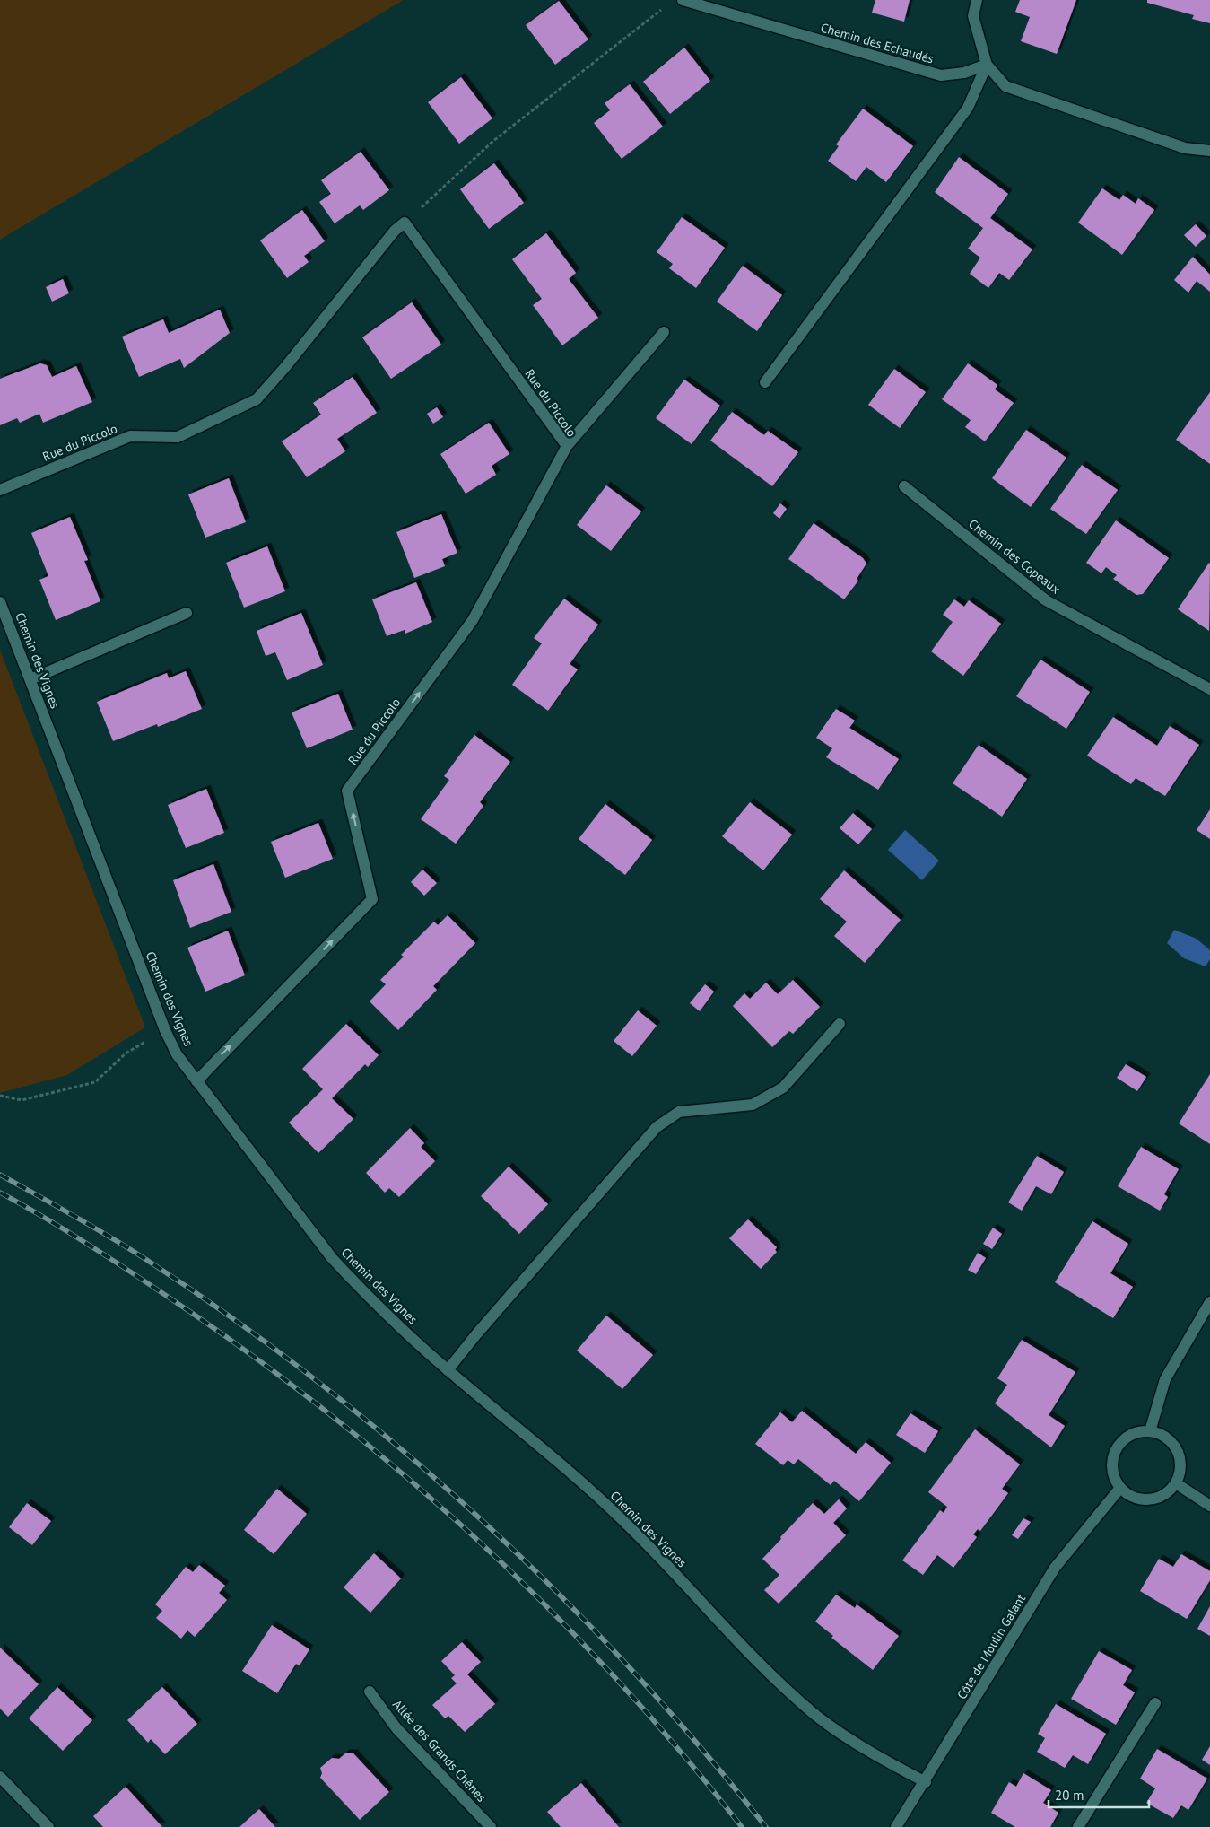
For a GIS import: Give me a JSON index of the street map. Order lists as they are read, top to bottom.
{
  "streets": {
    "street": [
      "Chemin des Echaudés",
      "Rue du Piccolo",
      "Chemin des Copeaux",
      "Chemin des Vignes",
      "Côte de Moulin Galant",
      "Allée des Grands Chênes"
    ]
  },
  "crossings": [
    ["Rue du Piccolo", "Chemin des Vignes"],
    ["Chemin des Vignes", "Côte de Moulin Galant"]
  ],
  "one_way": ["Rue du Piccolo"],
  "scale_bar": "20 m"
}
